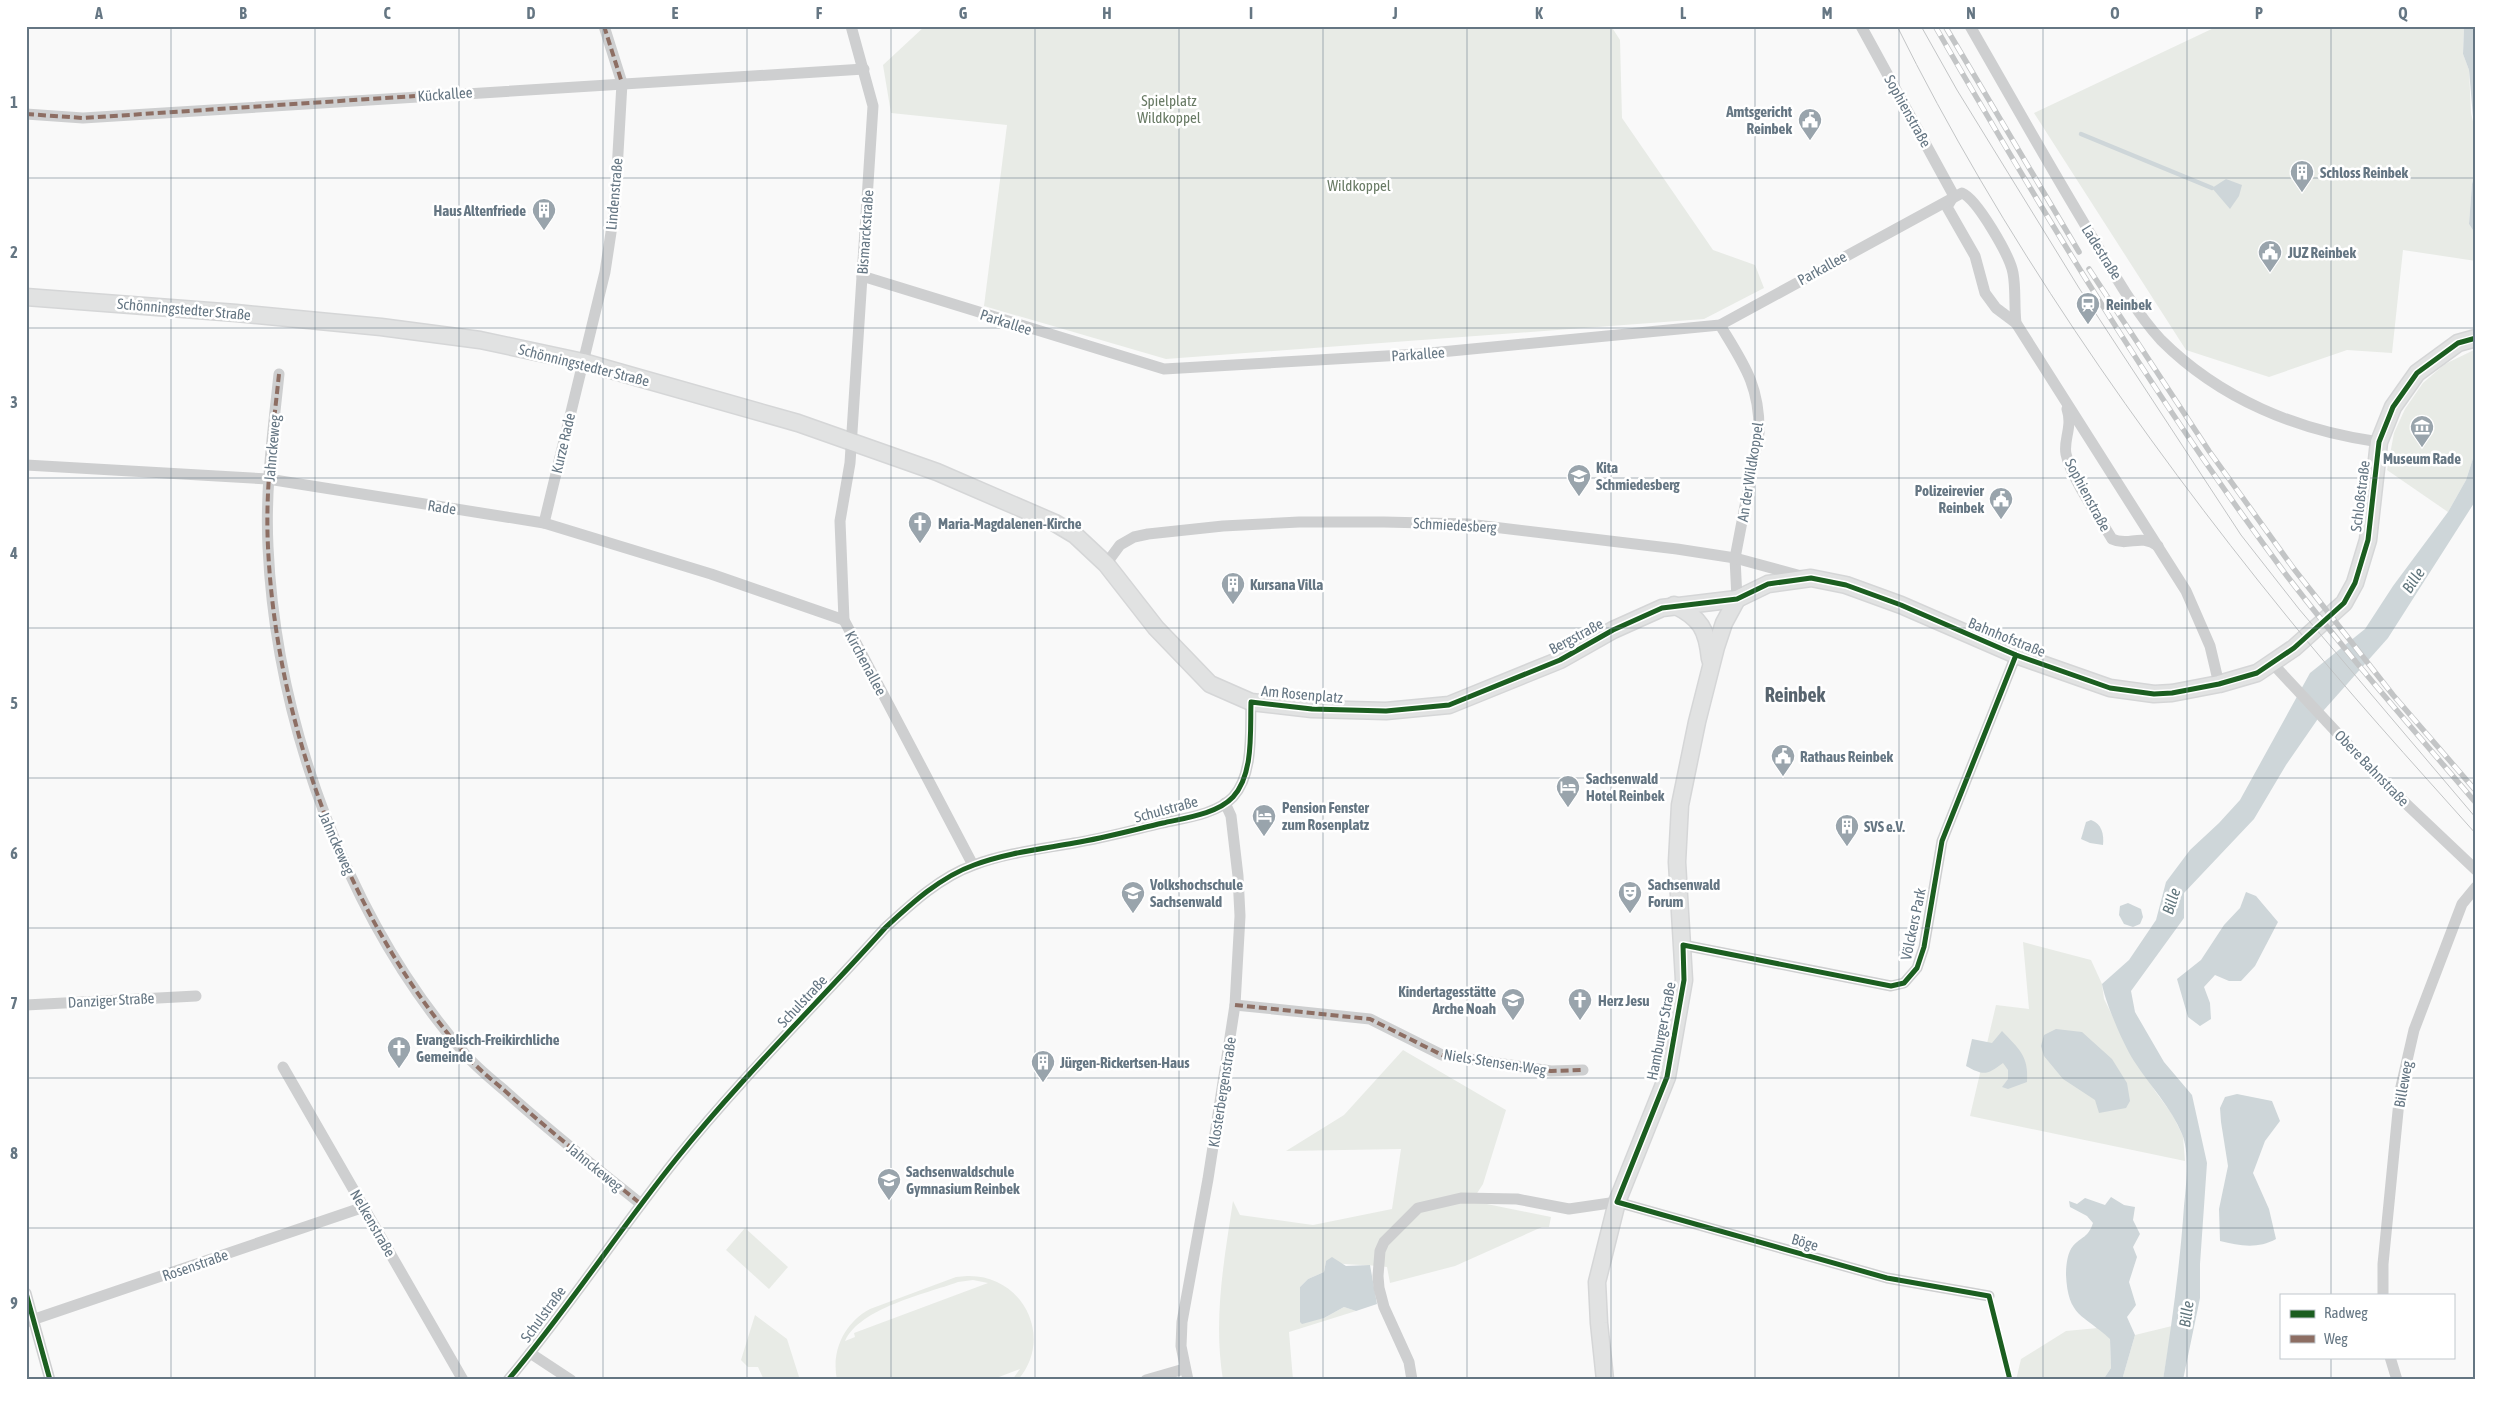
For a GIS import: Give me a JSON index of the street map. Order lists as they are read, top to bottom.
{
  "streets": {
    "main road": [
      "Schönningstedter Straße",
      "Schloßstraße",
      "Bergstraße",
      "Bahnhofstraße",
      "Am Rosenplatz",
      "Hamburger Straße"
    ],
    "street": [
      "Kückallee",
      "Sophienstraße",
      "Lindenstraße",
      "Bismarckstraße",
      "Ladestraße",
      "Parkallee",
      "Kurze Rade",
      "Jahnckeweg",
      "An der Wildkoppel",
      "Rade",
      "Schmiedesberg",
      "Kirchenallee",
      "Obere Bahnstraße",
      "Schulstraße",
      "Völckers Park",
      "Danziger Straße",
      "Niels-Stensen-Weg",
      "Billeweg",
      "Klosterbergenstraße",
      "Nelkenstraße",
      "Böge",
      "Rosenstraße"
    ]
  },
  "crossings": [
    ["Kückallee", "Lindenstraße"],
    ["Kückallee", "Bismarckstraße"],
    ["Sophienstraße", "Parkallee"],
    ["Sophienstraße", "Bahnhofstraße"],
    ["Lindenstraße", "Schönningstedter Straße"],
    ["Lindenstraße", "Kurze Rade"],
    ["Bismarckstraße", "Parkallee"],
    ["Bismarckstraße", "Schönningstedter Straße"],
    ["Bismarckstraße", "Kirchenallee"],
    ["Ladestraße", "Schloßstraße"],
    ["Parkallee", "An der Wildkoppel"],
    ["Schönningstedter Straße", "Kurze Rade"],
    ["Schönningstedter Straße", "Schmiedesberg"],
    ["Schönningstedter Straße", "Kirchenallee"],
    ["Schönningstedter Straße", "Am Rosenplatz"],
    ["Kurze Rade", "Rade"],
    ["Jahnckeweg", "Rade"],
    ["Jahnckeweg", "Schulstraße"],
    ["An der Wildkoppel", "Schmiedesberg"],
    ["An der Wildkoppel", "Bergstraße"],
    ["An der Wildkoppel", "Bahnhofstraße"],
    ["An der Wildkoppel", "Hamburger Straße"],
    ["Schloßstraße", "Bahnhofstraße"],
    ["Schloßstraße", "Obere Bahnstraße"],
    ["Rade", "Kirchenallee"],
    ["Schmiedesberg", "Bahnhofstraße"],
    ["Schmiedesberg", "Am Rosenplatz"],
    ["Bergstraße", "Bahnhofstraße"],
    ["Bergstraße", "Am Rosenplatz"],
    ["Bergstraße", "Hamburger Straße"],
    ["Bahnhofstraße", "Obere Bahnstraße"],
    ["Bahnhofstraße", "Völckers Park"],
    ["Bahnhofstraße", "Hamburger Straße"],
    ["Kirchenallee", "Schulstraße"],
    ["Am Rosenplatz", "Schulstraße"],
    ["Am Rosenplatz", "Klosterbergenstraße"],
    ["Schulstraße", "Klosterbergenstraße"],
    ["Völckers Park", "Hamburger Straße"],
    ["Hamburger Straße", "Böge"],
    ["Niels-Stensen-Weg", "Klosterbergenstraße"],
    ["Nelkenstraße", "Rosenstraße"]
  ],
  "districts": ["Reinbek"],
  "water": ["Bille"],
  "parks": ["Spielplatz Wildkoppel", "Wildkoppel"],
  "places": {
    "public building": [
      "Amtsgericht Reinbek",
      "JUZ Reinbek",
      "Polizeirevier Reinbek",
      "Rathaus Reinbek"
    ],
    "building": [
      "Schloss Reinbek",
      "Haus Altenfriede",
      "Kursana Villa",
      "SVS e.V.",
      "Jürgen-Rickertsen-Haus"
    ],
    "station": ["Reinbek"],
    "museum": ["Museum Rade"],
    "school or university": [
      "Kita Schmiedesberg",
      "Volkshochschule Sachsenwald",
      "Kindertagesstätte Arche Noah",
      "Sachsenwaldschule Gymnasium Reinbek"
    ],
    "church": ["Maria-Magdalenen-Kirche", "Herz Jesu", "Evangelisch-Freikirchliche Gemeinde"],
    "hotel": ["Sachsenwald Hotel Reinbek", "Pension Fenster zum Rosenplatz"],
    "theatre": ["Sachsenwald Forum"]
  },
  "legend": ["Radweg", "Weg"],
  "grid": {
    "columns": [
      "A",
      "B",
      "C",
      "D",
      "E",
      "F",
      "G",
      "H",
      "I",
      "J",
      "K",
      "L",
      "M",
      "N",
      "O",
      "P",
      "Q"
    ],
    "rows": [
      "1",
      "2",
      "3",
      "4",
      "5",
      "6",
      "7",
      "8",
      "9"
    ]
  }
}
